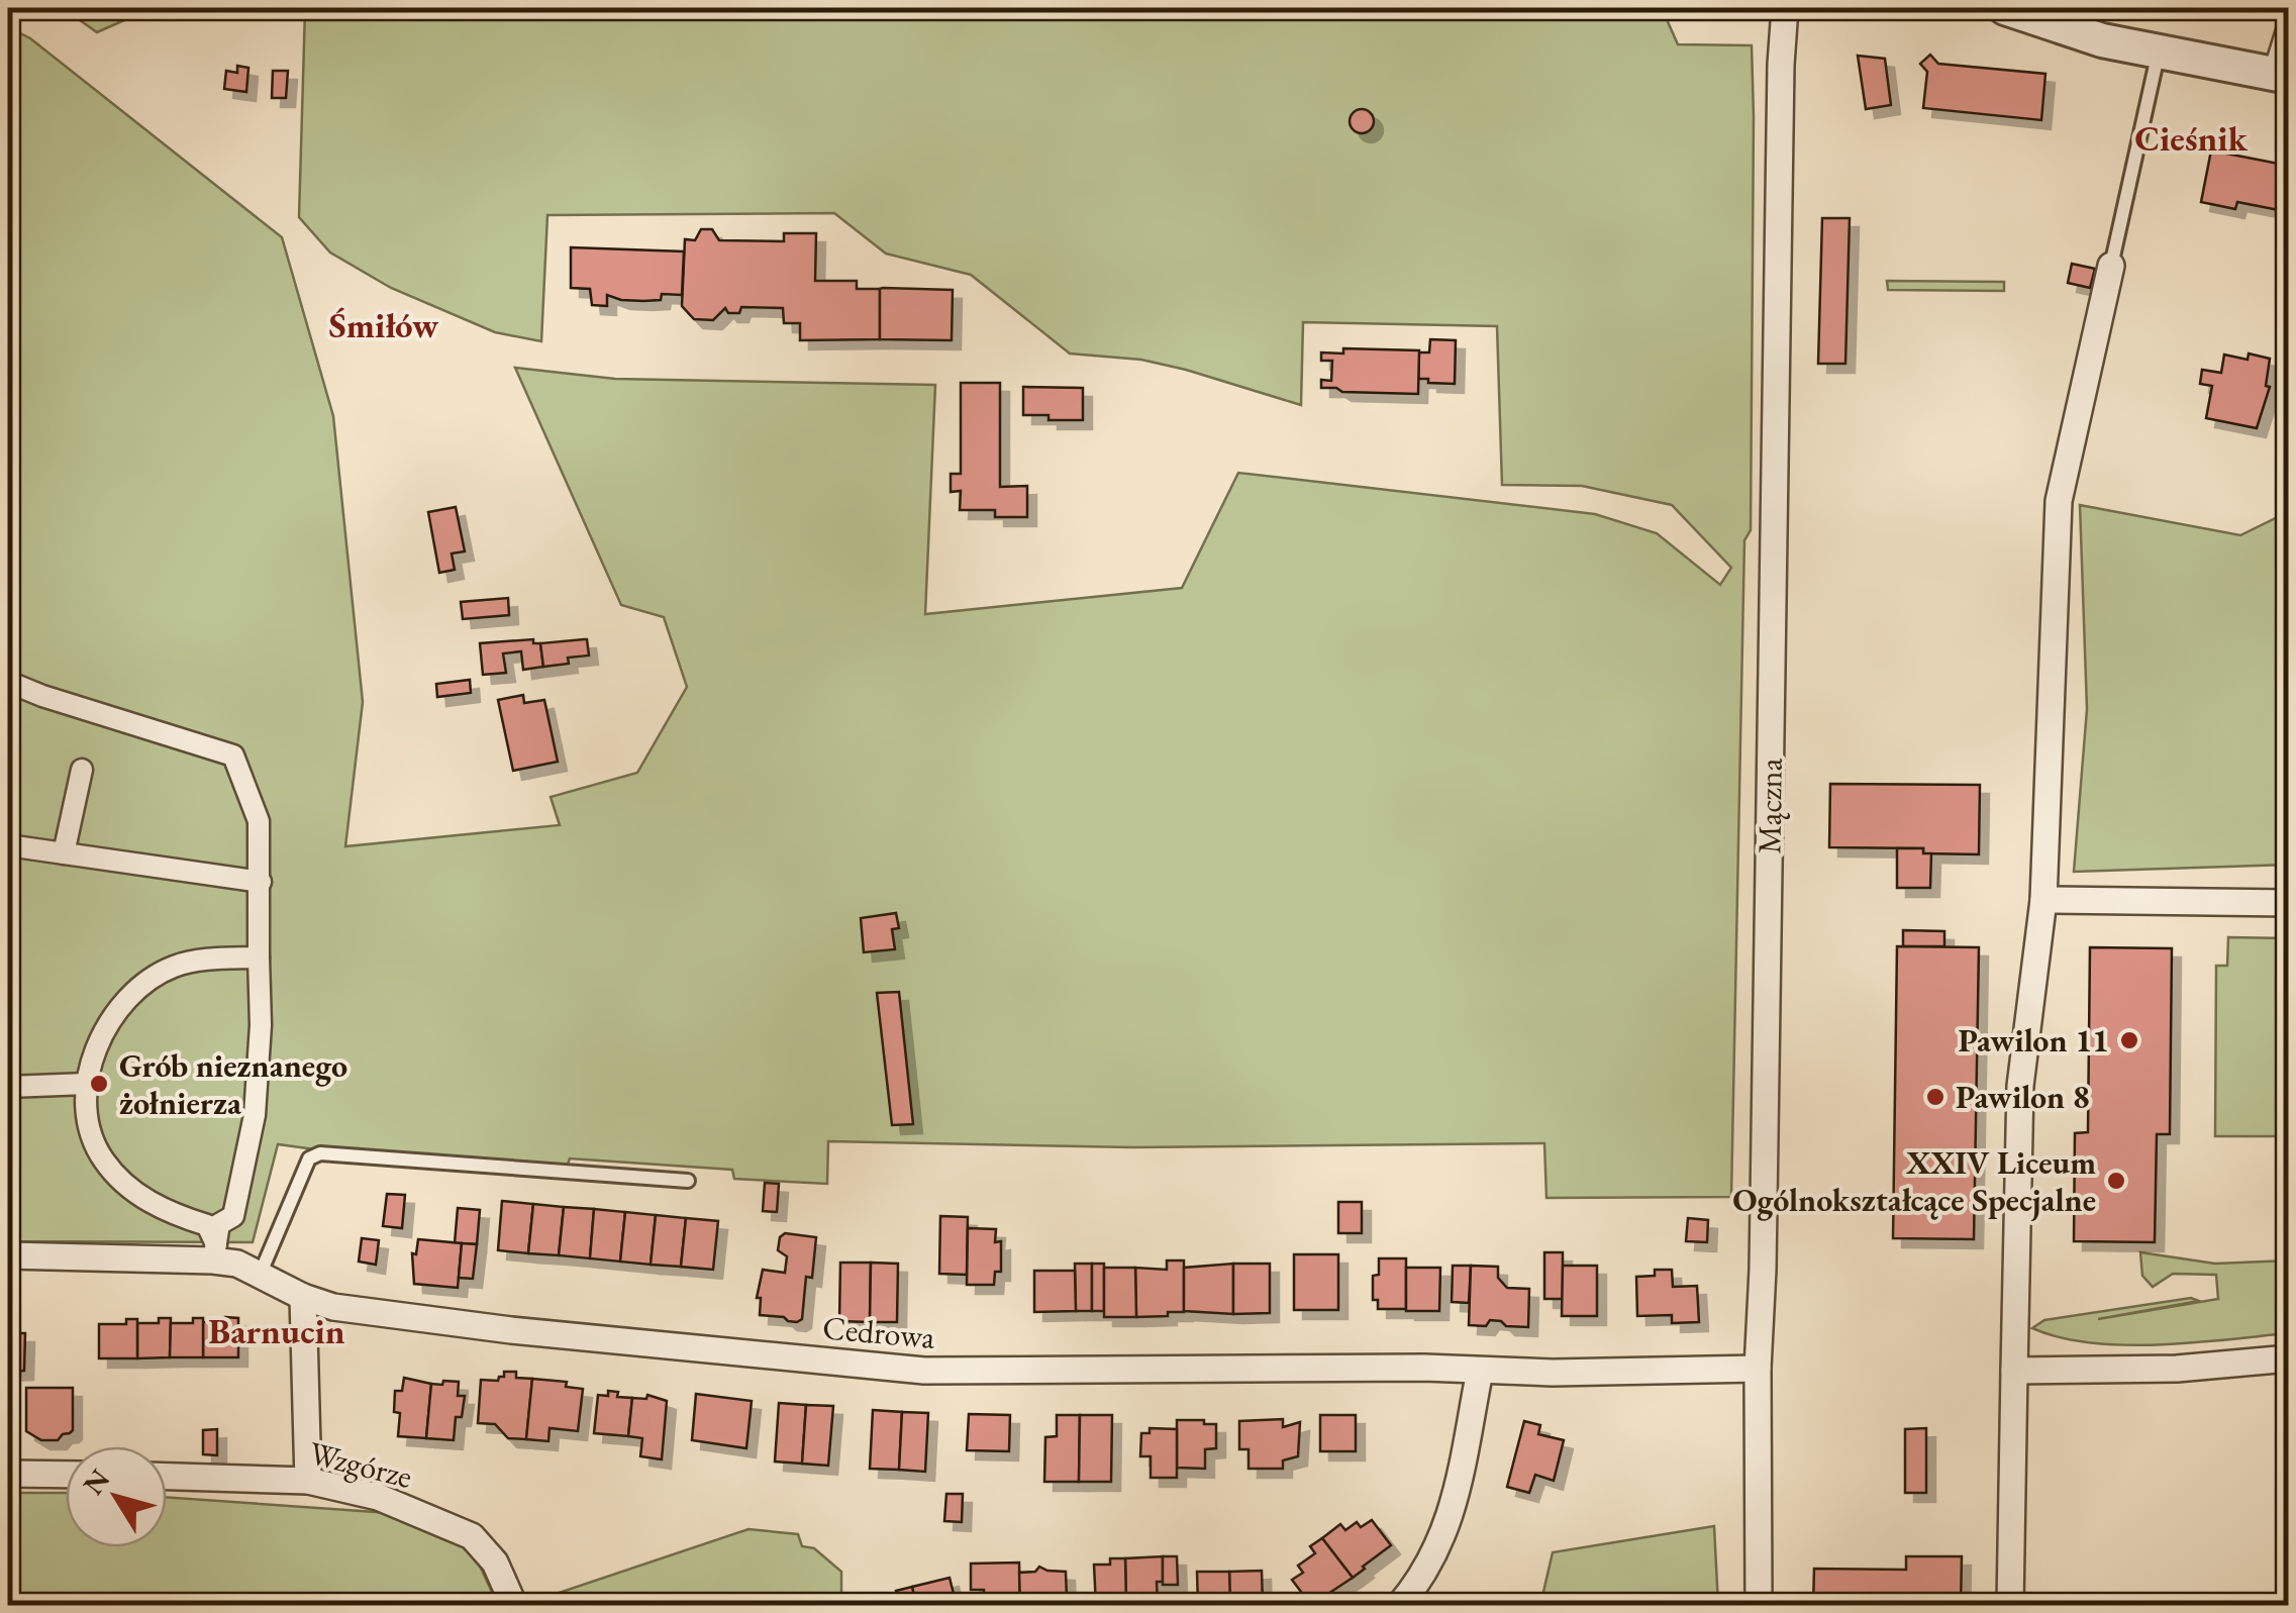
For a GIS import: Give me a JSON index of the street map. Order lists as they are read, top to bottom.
{
  "streets": {
    "street": ["Mączna", "Cedrowa", "Wzgórze"]
  },
  "crossings": [
    ["Mączna", "Cedrowa"]
  ],
  "districts": ["Cieśnik", "Śmiłów", "Barnucin"],
  "places": [
    "Pawilon 11",
    "Grób nieznanego żołnierza",
    "Pawilon 8",
    "XXIV Liceum Ogólnokształcące Specjalne"
  ],
  "north": "top left"
}
